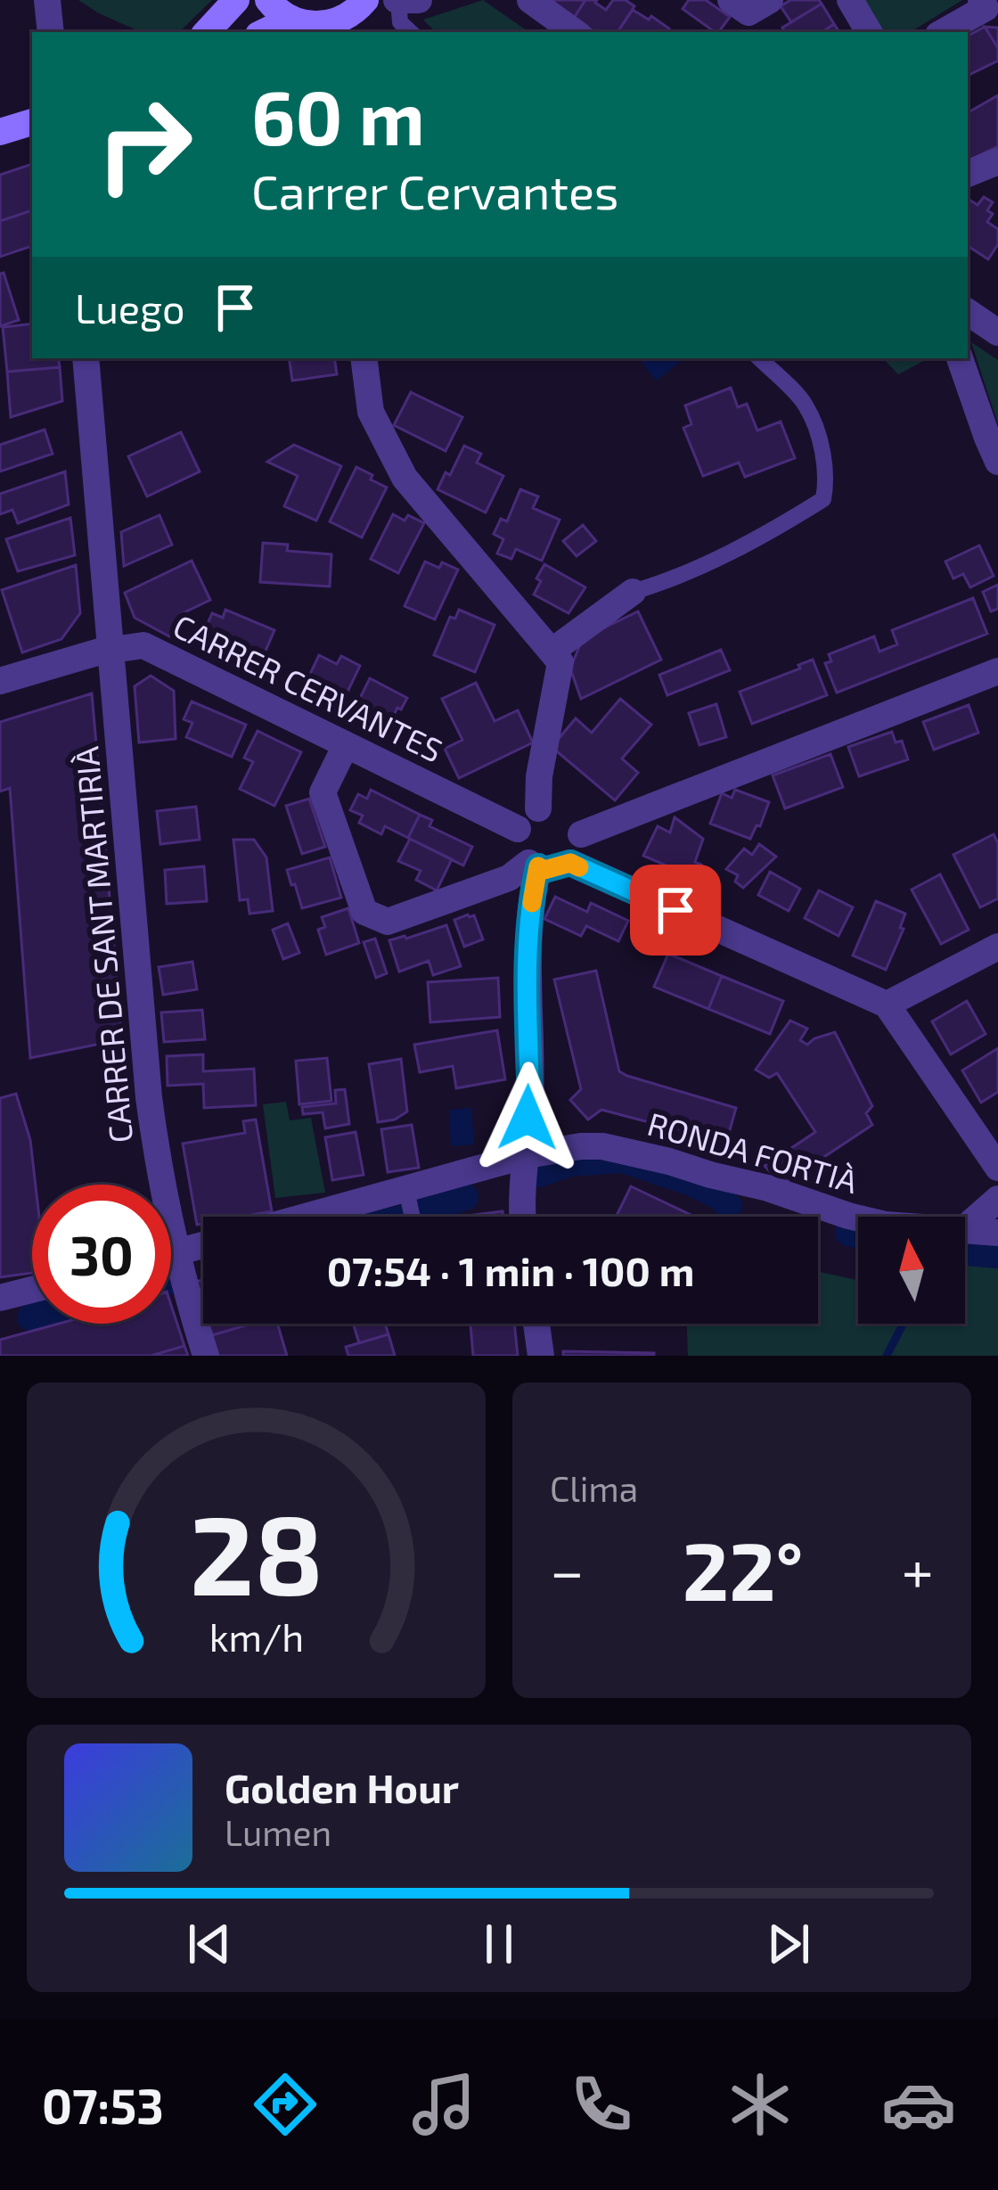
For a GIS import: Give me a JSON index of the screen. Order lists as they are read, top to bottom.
{
  "streets": {
    "street": ["CARRER CERVANTES", "CARRER DE SANT MARTIRIÀ", "RONDA FORTIÀ"]
  },
  "crossings": [
    ["CARRER CERVANTES", "CARRER DE SANT MARTIRIÀ"]
  ],
  "north": "top",
  "page": {
    "turn": ["60 m", "Carrer Cervantes"],
    "then": "Luego",
    "limit": "30",
    "trip": "07:54 · 1 min · 100 m",
    "tile": "Clima",
    "heat": ["−", "22°", "+"],
    "song": ["Golden Hour", "Lumen"],
    "tabs": "07:53",
    "gauge": ["28", "km/h"]
  }
}
